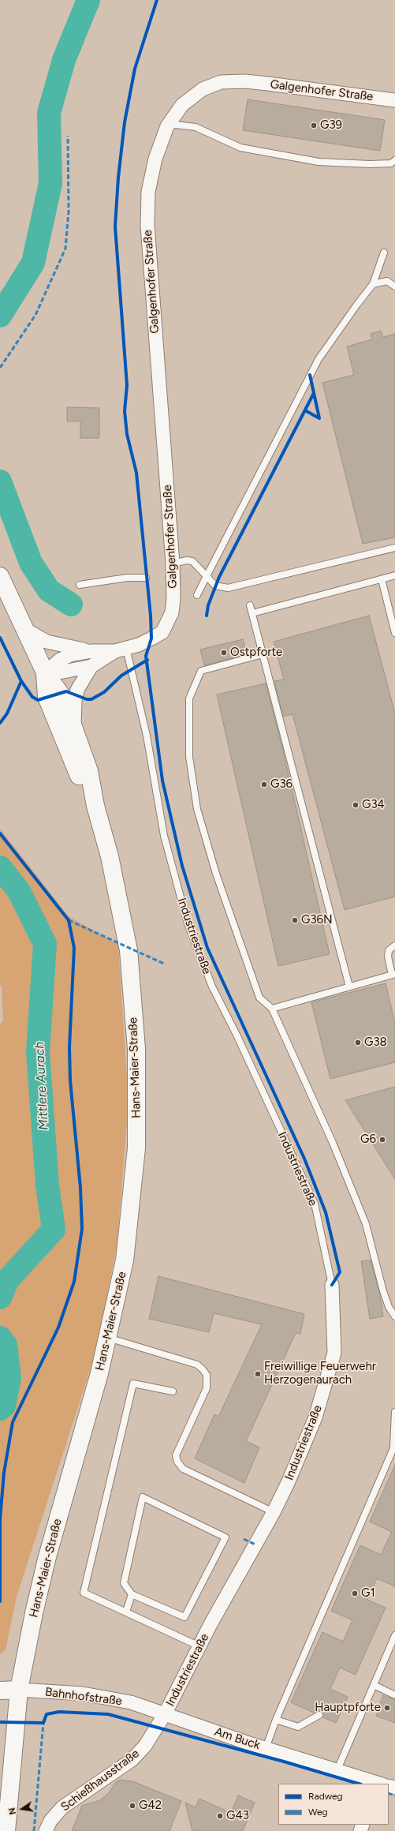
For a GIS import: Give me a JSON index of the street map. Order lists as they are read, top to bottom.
{
  "streets": {
    "street": [
      "Galgenhofer Straße",
      "Industriestraße",
      "Hans-Maier-Straße",
      "Bahnhofstraße",
      "Am Buck",
      "Schießhausstraße"
    ]
  },
  "crossings": [
    ["Galgenhofer Straße", "Industriestraße"],
    ["Galgenhofer Straße", "Hans-Maier-Straße"],
    ["Industriestraße", "Bahnhofstraße"],
    ["Industriestraße", "Am Buck"],
    ["Industriestraße", "Schießhausstraße"],
    ["Hans-Maier-Straße", "Bahnhofstraße"],
    ["Bahnhofstraße", "Am Buck"],
    ["Bahnhofstraße", "Schießhausstraße"],
    ["Am Buck", "Schießhausstraße"]
  ],
  "water": ["Mittlere Aurach"],
  "places": [
    "G39",
    "Ostpforte",
    "G36",
    "G34",
    "G36N",
    "G38",
    "G6",
    "Freiwillige Feuerwehr Herzogenaurach",
    "G1",
    "Hauptpforte",
    "G42",
    "G43"
  ],
  "legend": ["Radweg", "Weg"],
  "north": "left"
}
